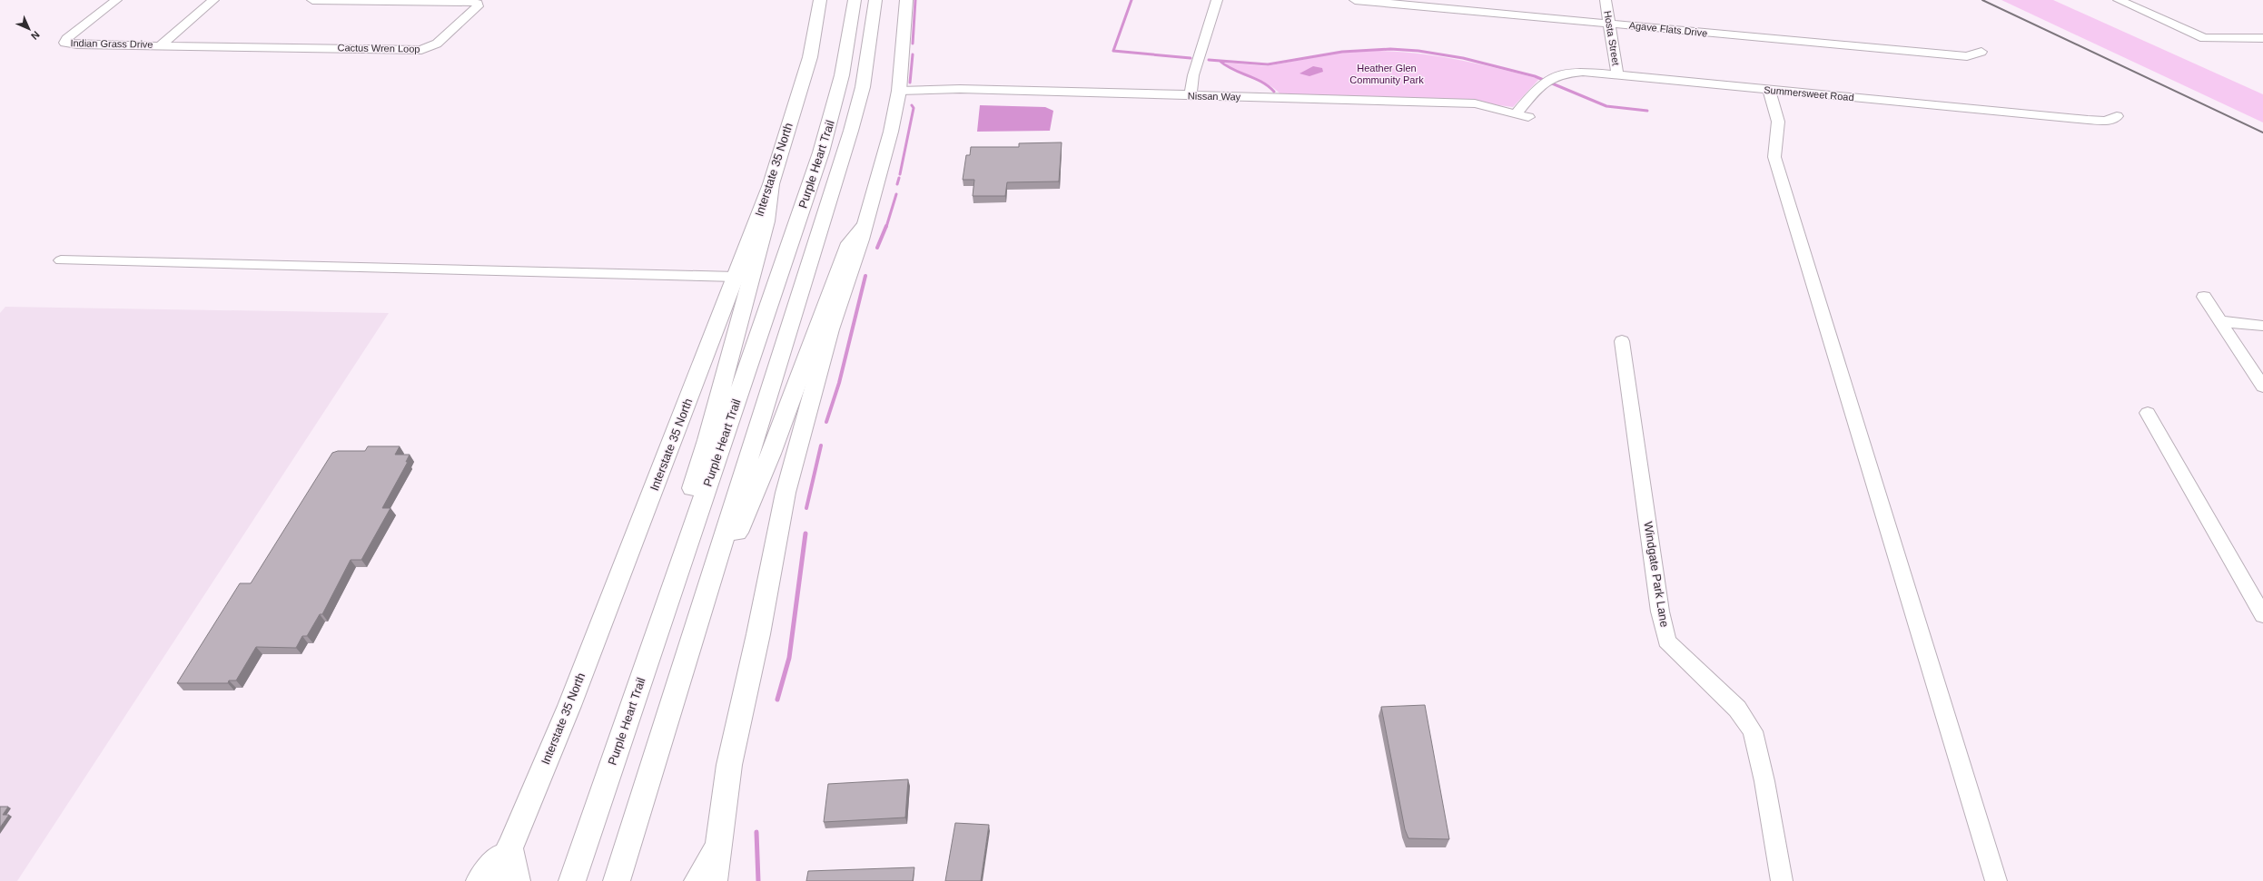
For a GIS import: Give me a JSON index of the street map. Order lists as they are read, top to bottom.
{
  "streets": {
    "main road": ["Purple Heart Trail", "Interstate 35 North"],
    "street": [
      "Agave Flats Drive",
      "Hosta Street",
      "Indian Grass Drive",
      "Cactus Wren Loop",
      "Summersweet Road",
      "Nissan Way",
      "Windgate Park Lane"
    ]
  },
  "crossings": [
    ["Agave Flats Drive", "Hosta Street"],
    ["Hosta Street", "Summersweet Road"],
    ["Indian Grass Drive", "Cactus Wren Loop"],
    ["Summersweet Road", "Nissan Way"]
  ],
  "parks": ["Heather Glen Community Park"],
  "north": "bottom right"
}
